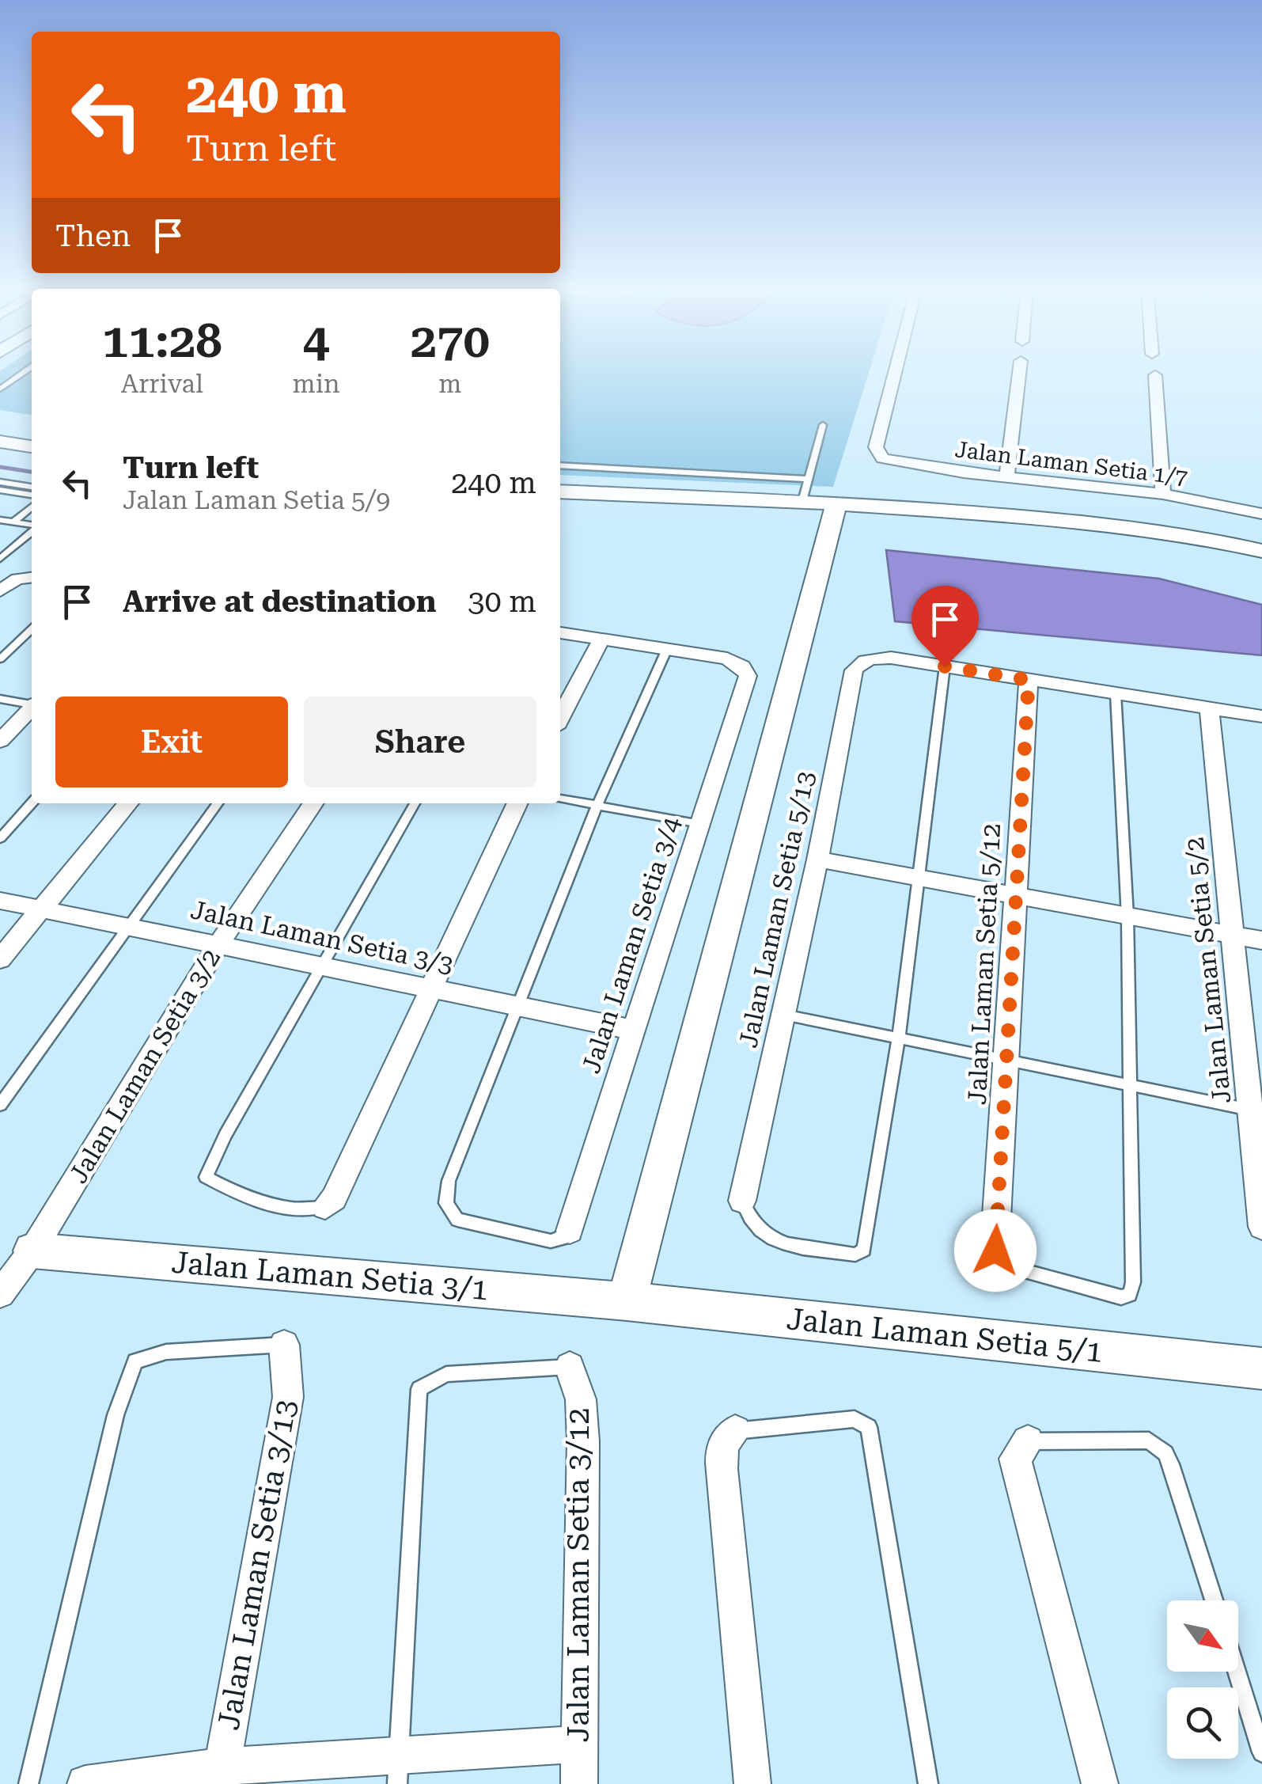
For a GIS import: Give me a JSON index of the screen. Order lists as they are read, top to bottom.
{
  "streets": {
    "street": [
      "Jalan Laman Setia 1/7",
      "Jalan Laman Setia 5/13",
      "Jalan Laman Setia 3/3",
      "Jalan Laman Setia 3/4",
      "Jalan Laman Setia 5/12",
      "Jalan Laman Setia 5/2",
      "Jalan Laman Setia 3/2",
      "Jalan Laman Setia 3/1",
      "Jalan Laman Setia 5/1",
      "Jalan Laman Setia 3/13",
      "Jalan Laman Setia 3/12"
    ]
  },
  "crossings": [
    ["Jalan Laman Setia 3/3", "Jalan Laman Setia 3/4"],
    ["Jalan Laman Setia 3/3", "Jalan Laman Setia 3/2"],
    ["Jalan Laman Setia 3/2", "Jalan Laman Setia 3/1"],
    ["Jalan Laman Setia 3/1", "Jalan Laman Setia 5/1"]
  ],
  "north": "bottom right",
  "page": {
    "turn": ["240 m", "Turn left"],
    "then": "Then",
    "eta": [
      "11:28",
      "Arrival",
      "4",
      "min",
      "270",
      "m"
    ],
    "list": [
      {
        "name": "Turn left",
        "note": "Jalan Laman Setia 5/9",
        "value": "240 m"
      },
      {
        "name": "Arrive at destination",
        "value": "30 m"
      }
    ],
    "buttons": ["Exit", "Share"]
  }
}
